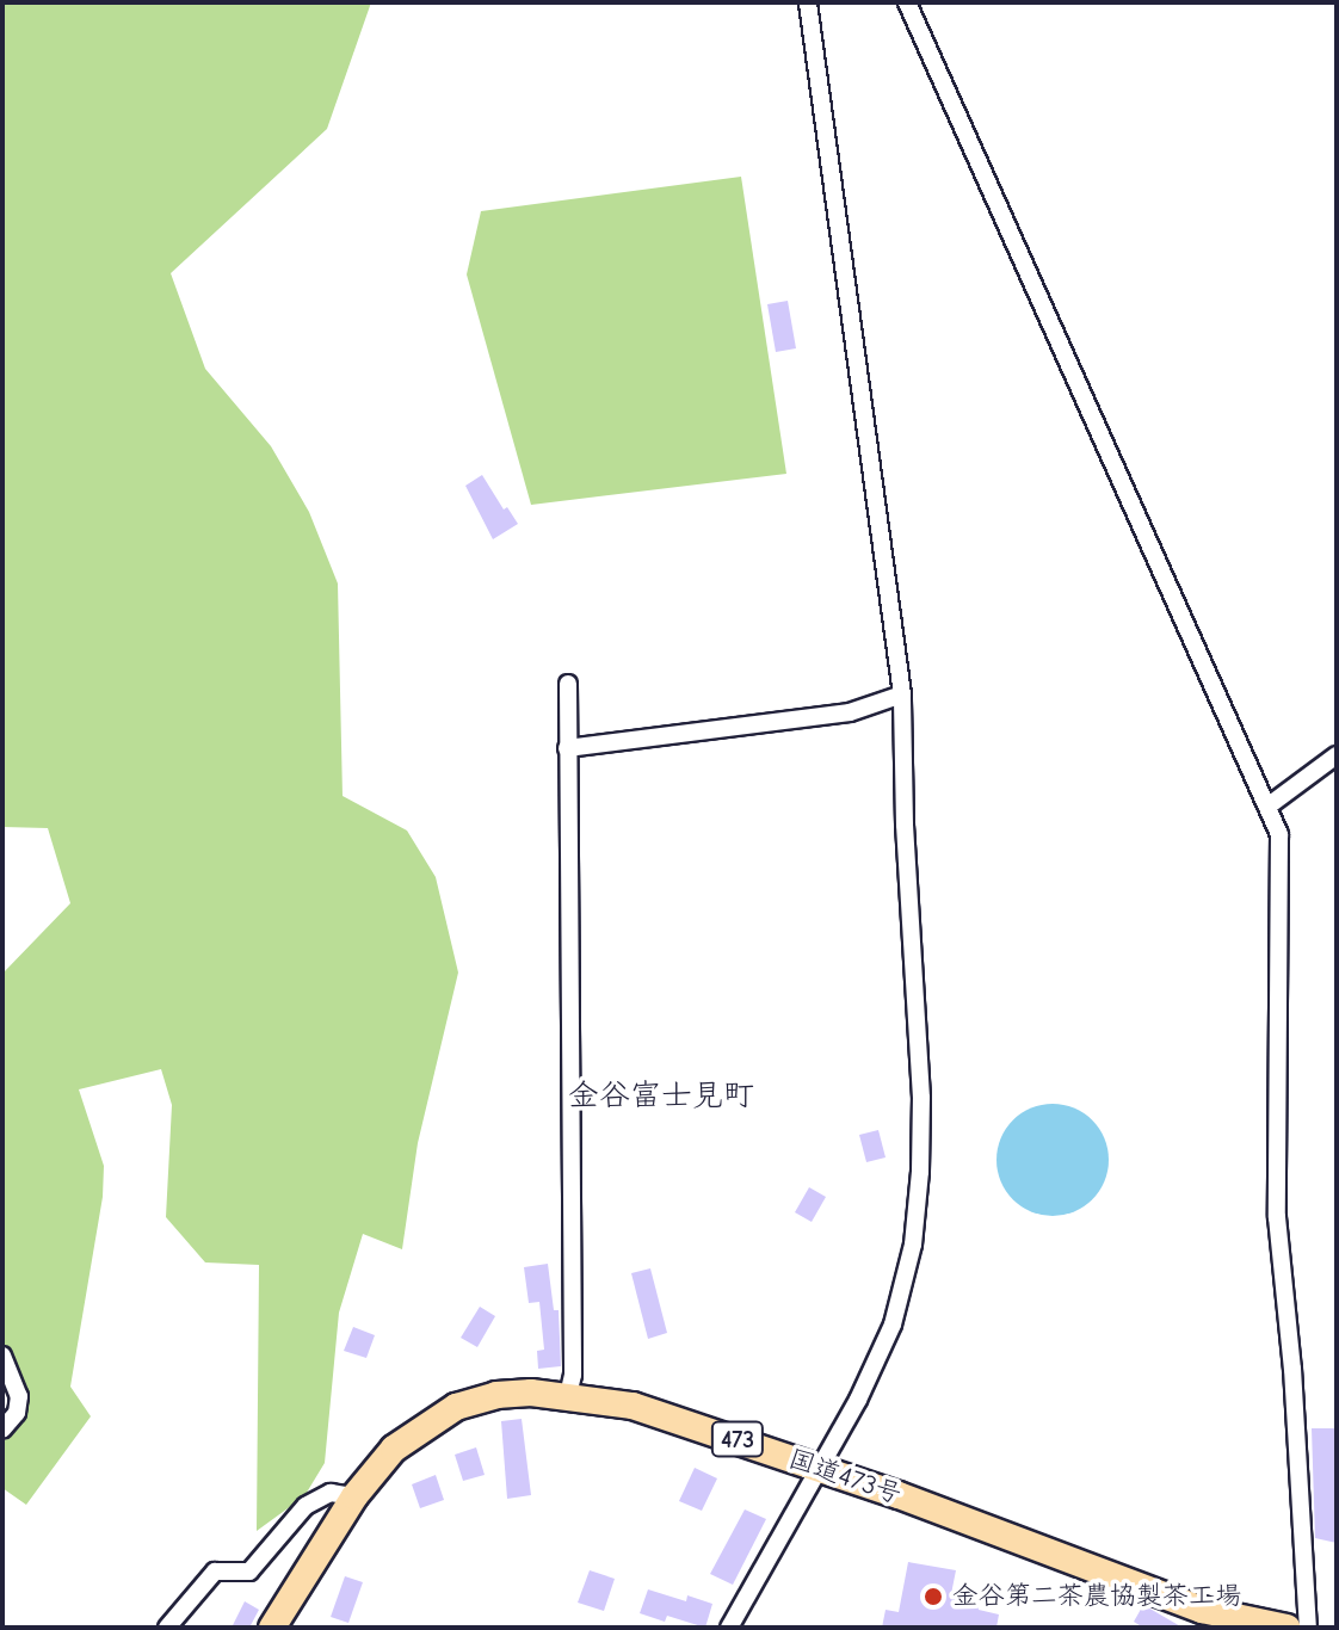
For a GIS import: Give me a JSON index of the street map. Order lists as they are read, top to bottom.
{
  "streets": {
    "highway": ["473", "国道473号"]
  },
  "districts": ["金谷富士見町"],
  "places": ["金谷第二茶農協製茶工場"]
}
